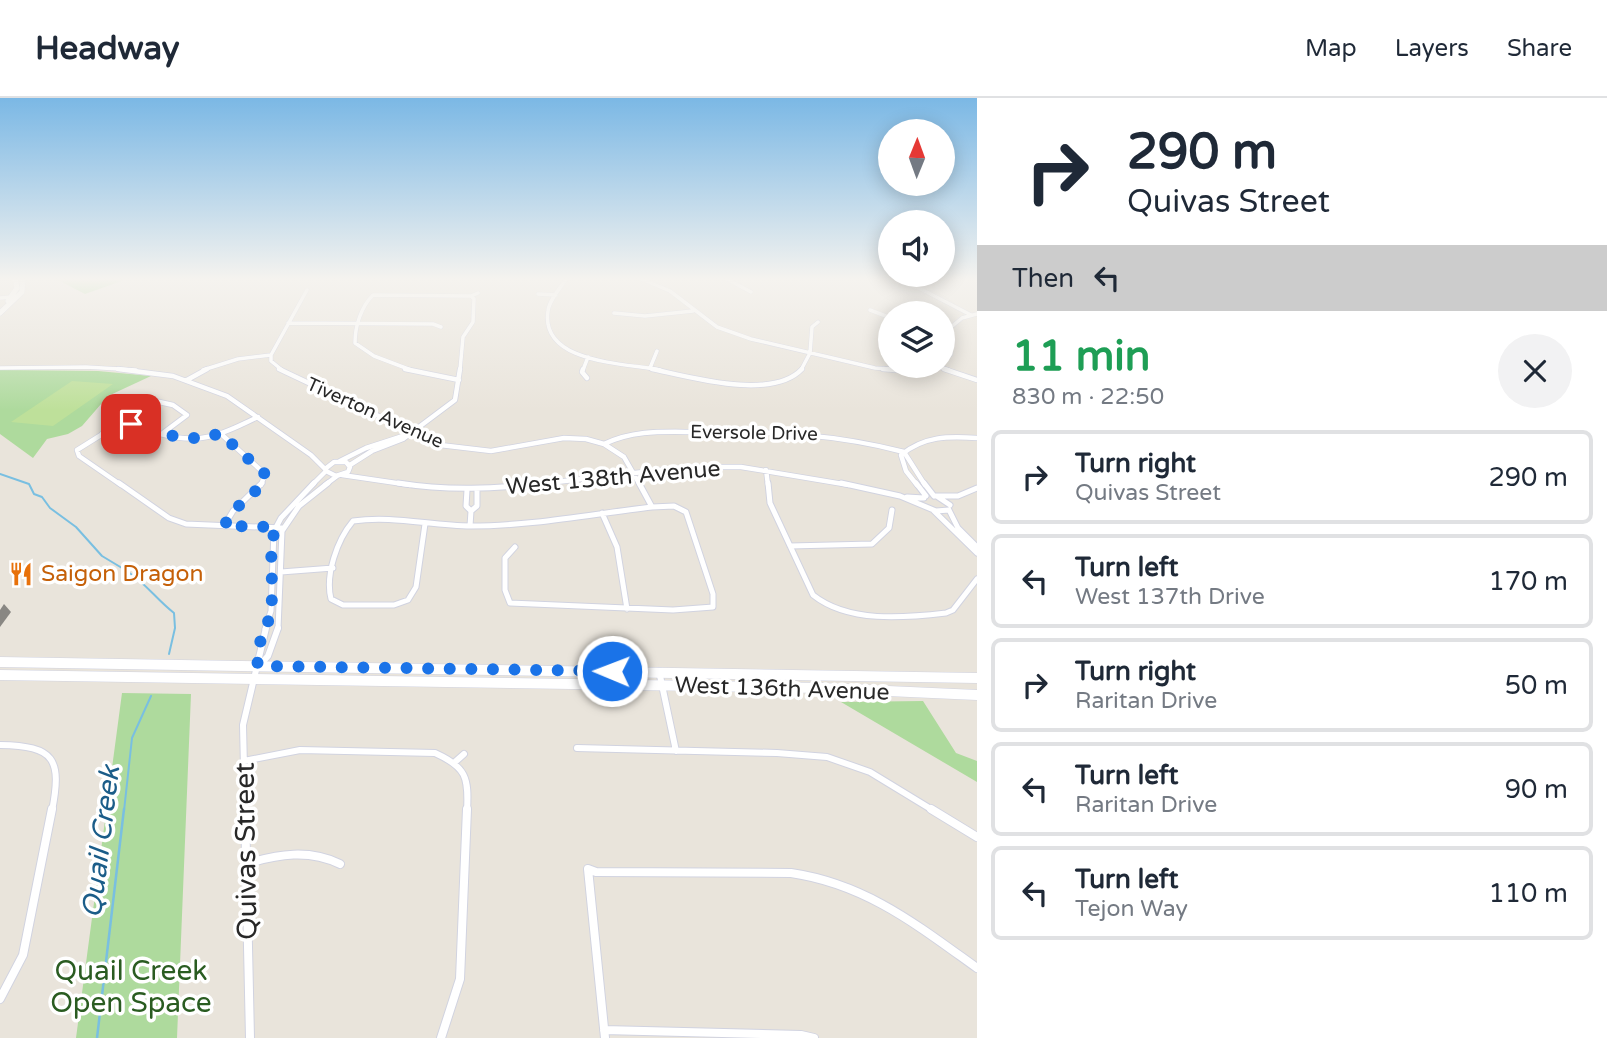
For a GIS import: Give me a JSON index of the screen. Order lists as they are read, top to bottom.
{
  "streets": {
    "main road": ["West 136th Avenue"],
    "street": [
      "Tiverton Avenue",
      "Eversole Drive",
      "West 138th Avenue",
      "Quivas Street"
    ]
  },
  "crossings": [
    ["Tiverton Avenue", "Eversole Drive"],
    ["West 136th Avenue", "Quivas Street"]
  ],
  "water": ["Quail Creek"],
  "parks": ["Quail Creek Open Space"],
  "places": {
    "restaurant": ["Saigon Dragon"]
  },
  "north": "top",
  "page": {
    "header": "Headway",
    "nav": ["Map", "Layers", "Share"],
    "turn": ["290 m", "Quivas Street"],
    "then": "Then",
    "heading": ["11 min", "830 m · 22:50"],
    "list": [
      {
        "name": "Turn right",
        "note": "Quivas Street",
        "value": "290 m"
      },
      {
        "name": "Turn left",
        "note": "West 137th Drive",
        "value": "170 m"
      },
      {
        "name": "Turn right",
        "note": "Raritan Drive",
        "value": "50 m"
      },
      {
        "name": "Turn left",
        "note": "Raritan Drive",
        "value": "90 m"
      },
      {
        "name": "Turn left",
        "note": "Tejon Way",
        "value": "110 m"
      }
    ]
  }
}
